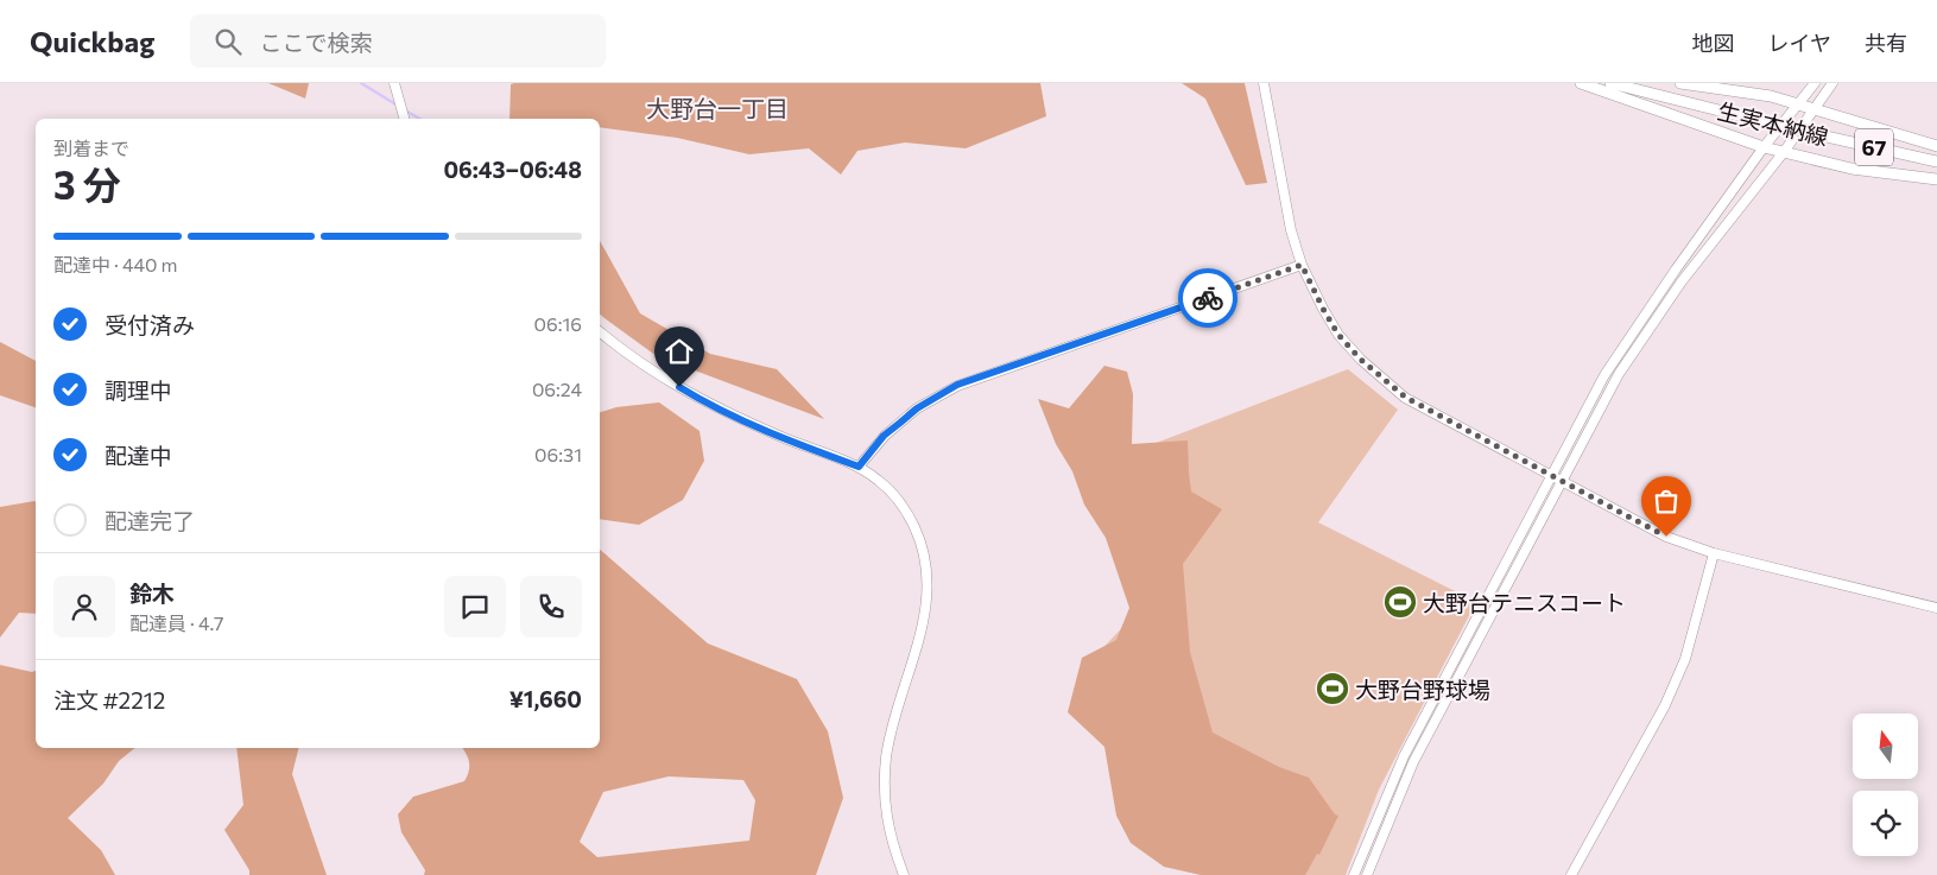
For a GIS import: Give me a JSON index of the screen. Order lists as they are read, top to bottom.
{
  "streets": {
    "main road": ["生実本納線", "67"]
  },
  "districts": ["大野台一丁目"],
  "places": {
    "sports": ["大野台テニスコート", "大野台野球場"]
  },
  "north": "top",
  "page": {
    "header": "Quickbag",
    "search": "ここで検索",
    "nav": ["地図", "レイヤ", "共有"],
    "heading": ["3 分", "到着まで", "06:43–06:48"],
    "panel": [
      "鈴木",
      "配達員 · 4.7",
      "注文 #2212",
      "¥1,660"
    ],
    "bar": "配達中 · 440 m",
    "list": [
      ["受付済み", "06:16"],
      ["調理中", "06:24"],
      ["配達中", "06:31"],
      "配達完了"
    ]
  }
}
